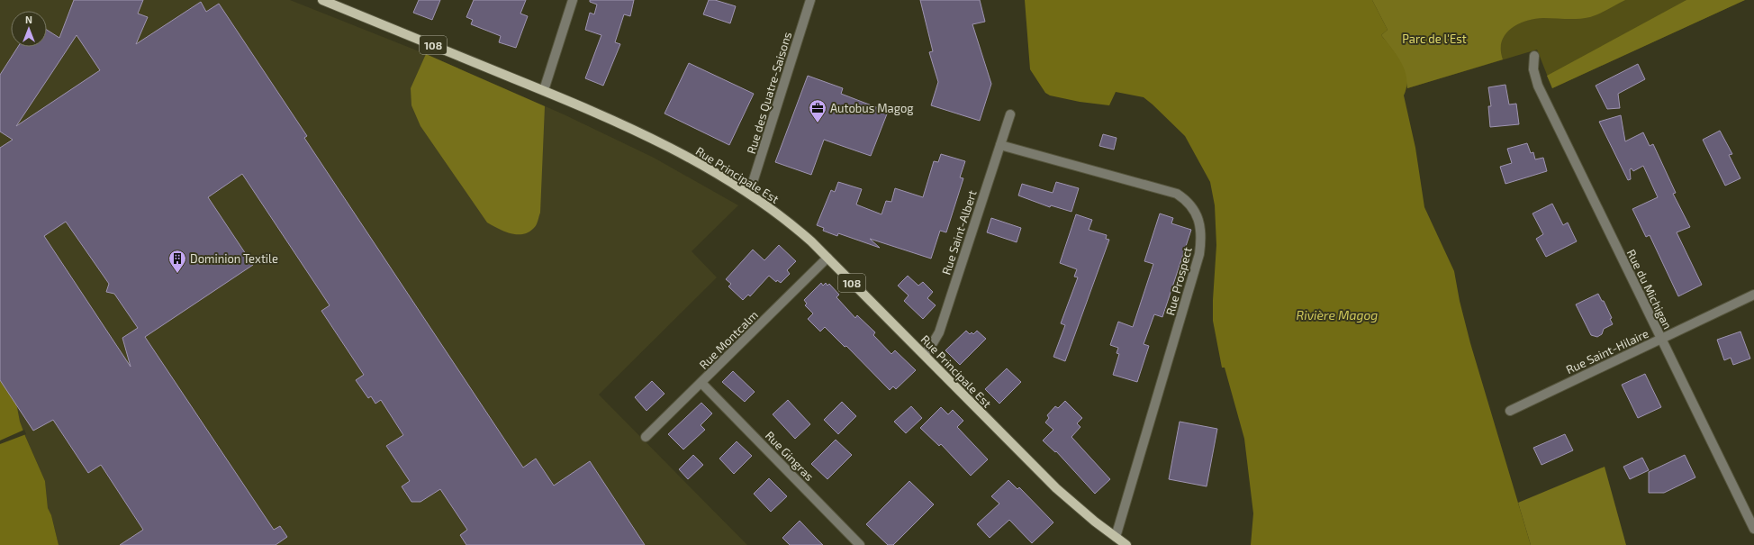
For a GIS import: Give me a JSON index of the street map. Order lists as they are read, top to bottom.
{
  "streets": {
    "main road": ["108", "Rue Principale Est"],
    "street": [
      "Rue des Quatre-Saisons",
      "Rue Saint-Albert",
      "Rue Prospect",
      "Rue du Michigan",
      "Rue Montcalm",
      "Rue Saint-Hilaire",
      "Rue Gingras"
    ]
  },
  "crossings": [
    ["Rue des Quatre-Saisons", "Rue Principale Est"],
    ["Rue Principale Est", "Rue Saint-Albert"],
    ["Rue Principale Est", "Rue Prospect"],
    ["Rue Principale Est", "Rue Montcalm"],
    ["Rue Saint-Albert", "Rue Prospect"],
    ["Rue du Michigan", "Rue Saint-Hilaire"],
    ["Rue Montcalm", "Rue Gingras"]
  ],
  "water": ["Rivière Magog"],
  "parks": ["Parc de l'Est"],
  "places": {
    "office": ["Autobus Magog"],
    "building": ["Dominion Textile"]
  },
  "north": "top"
}
